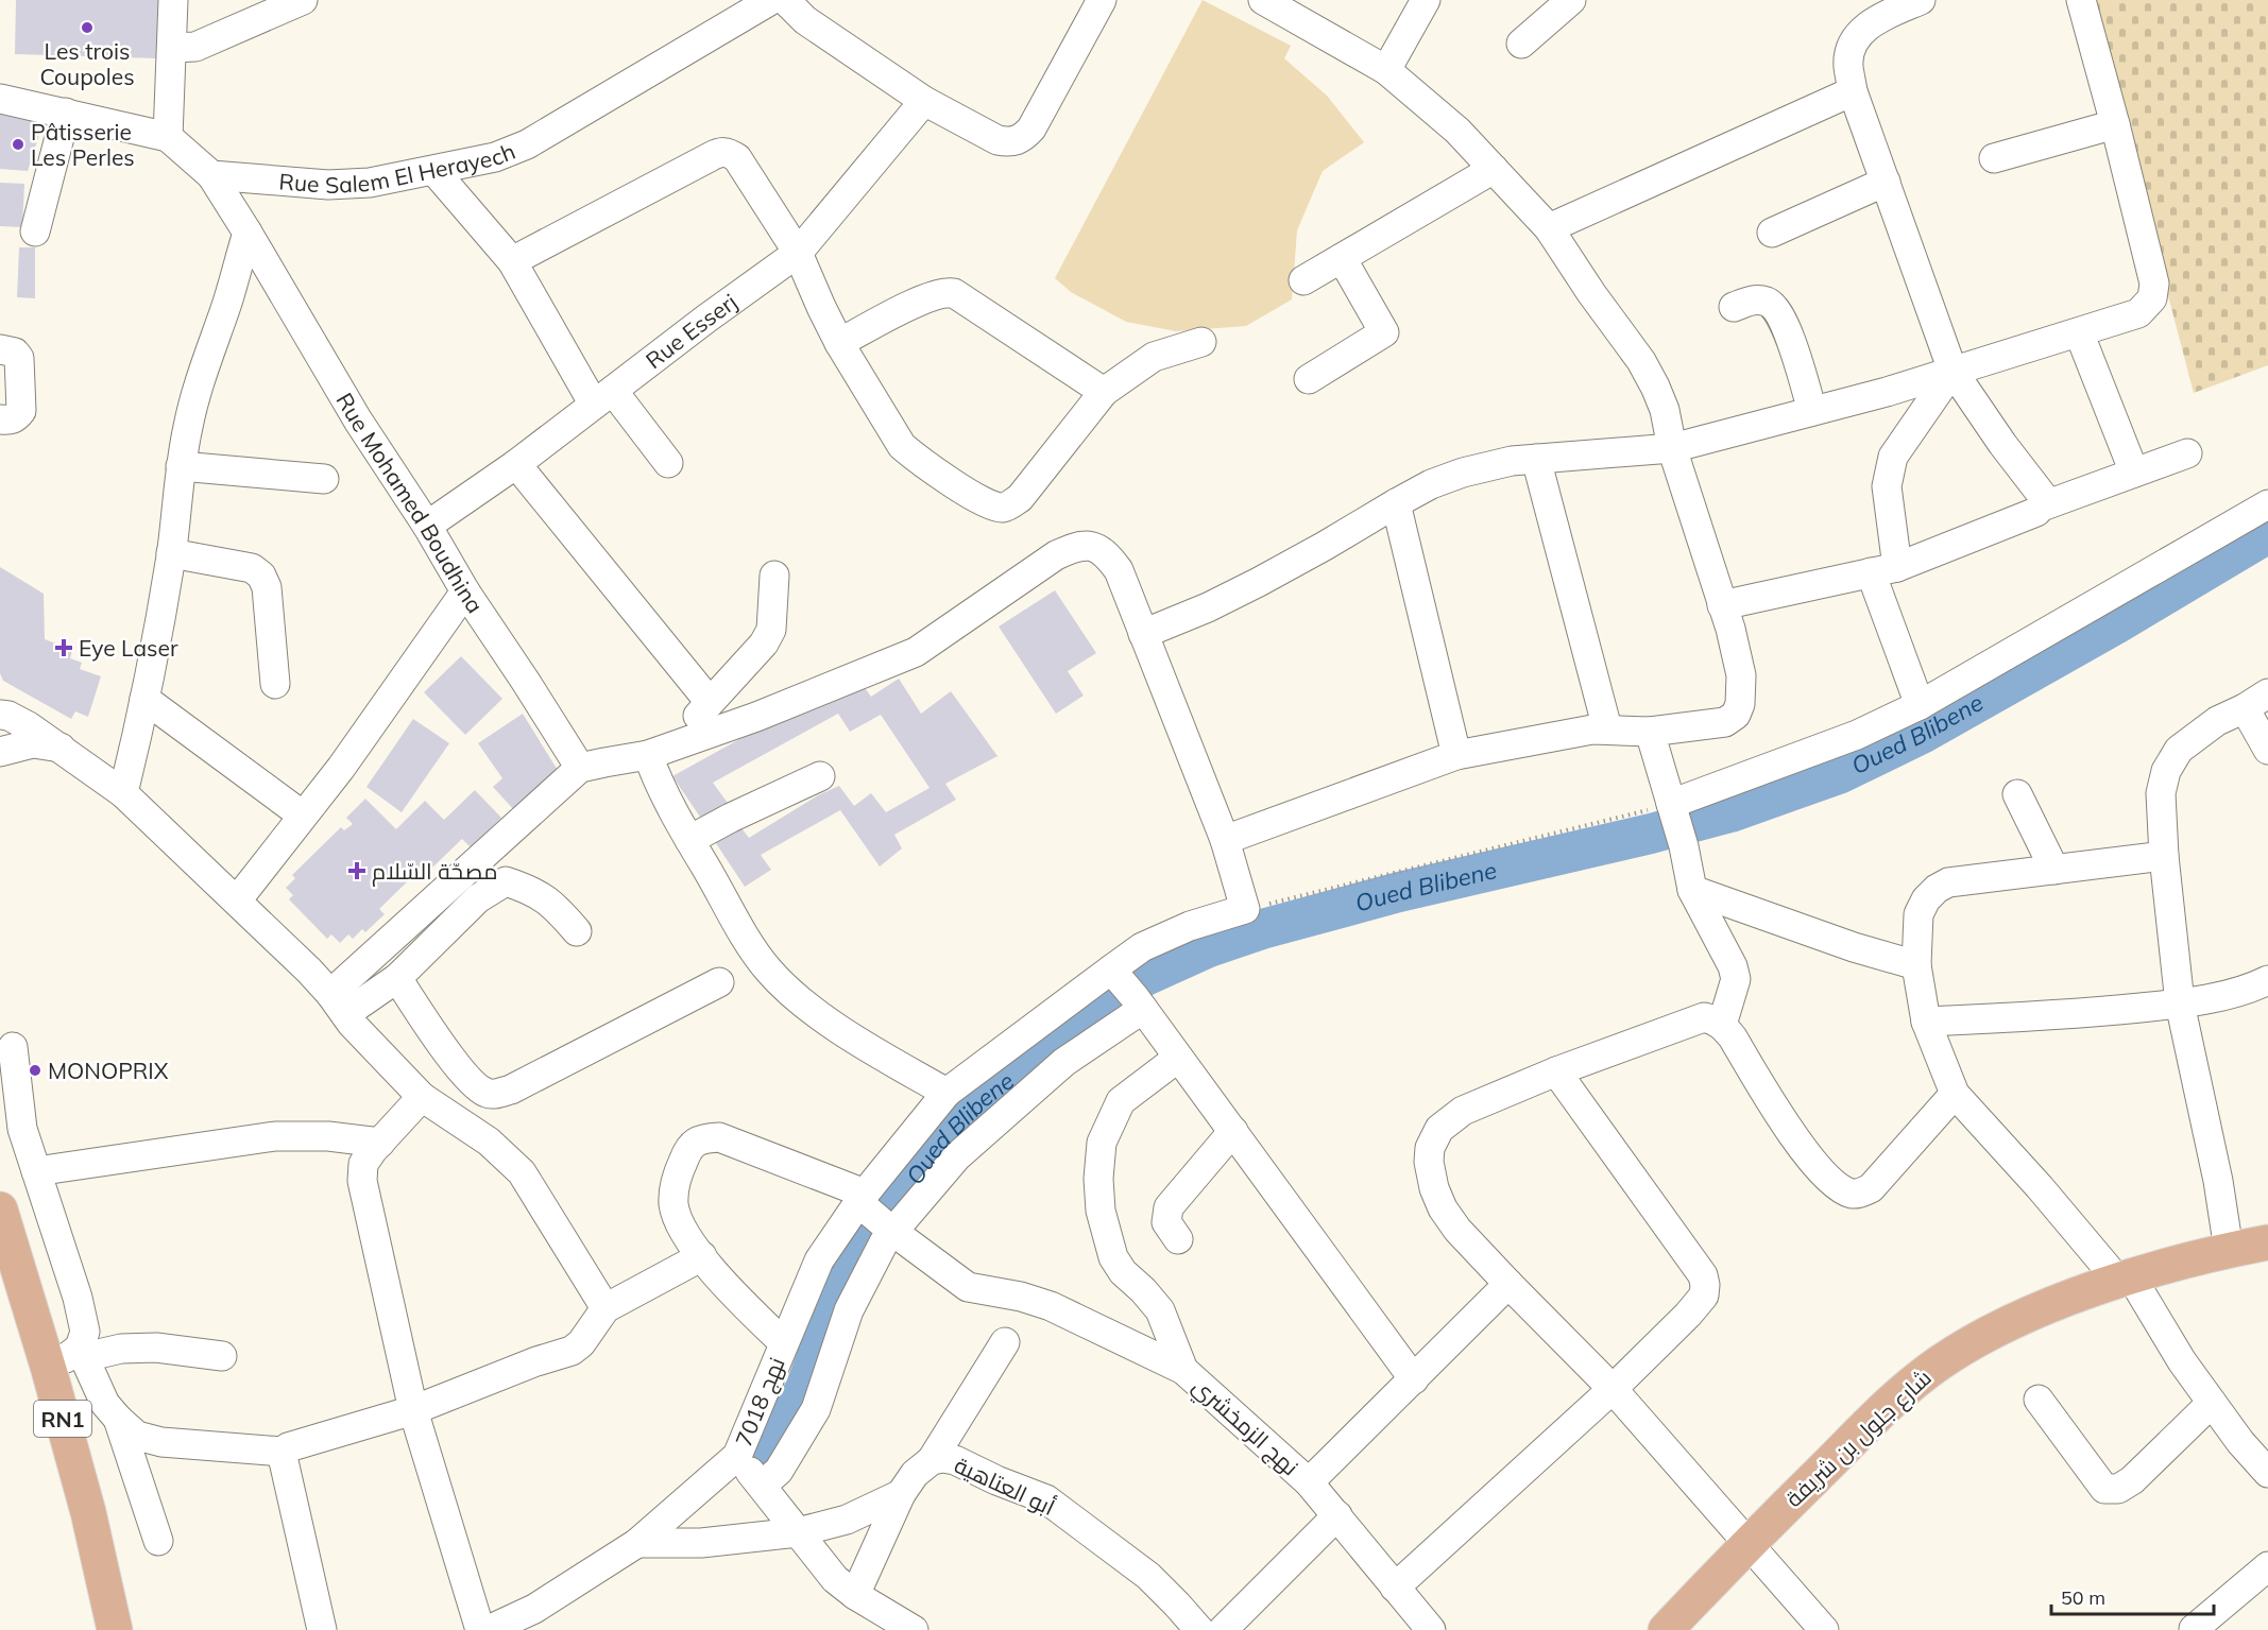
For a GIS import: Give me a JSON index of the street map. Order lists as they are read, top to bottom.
{
  "streets": {
    "main road": ["RN1", "شارع جلول بن شريفة"],
    "street": [
      "Rue Salem El Herayech",
      "Rue Esserj",
      "Rue Mohamed Boudhina",
      "نهج 7018",
      "نهج الزمخشري",
      "أبو العتاهية"
    ]
  },
  "crossings": [
    ["Rue Salem El Herayech", "Rue Mohamed Boudhina"],
    ["Rue Esserj", "Rue Mohamed Boudhina"],
    ["نهج 7018", "أبو العتاهية"]
  ],
  "water": ["Oued Blibene"],
  "places": {
    "other": ["Les trois Coupoles", "Pâtisserie Les Perles", "MONOPRIX"],
    "health": ["Eye Laser", "مصحّة السّلام"]
  },
  "scale_bar": "50 m"
}
